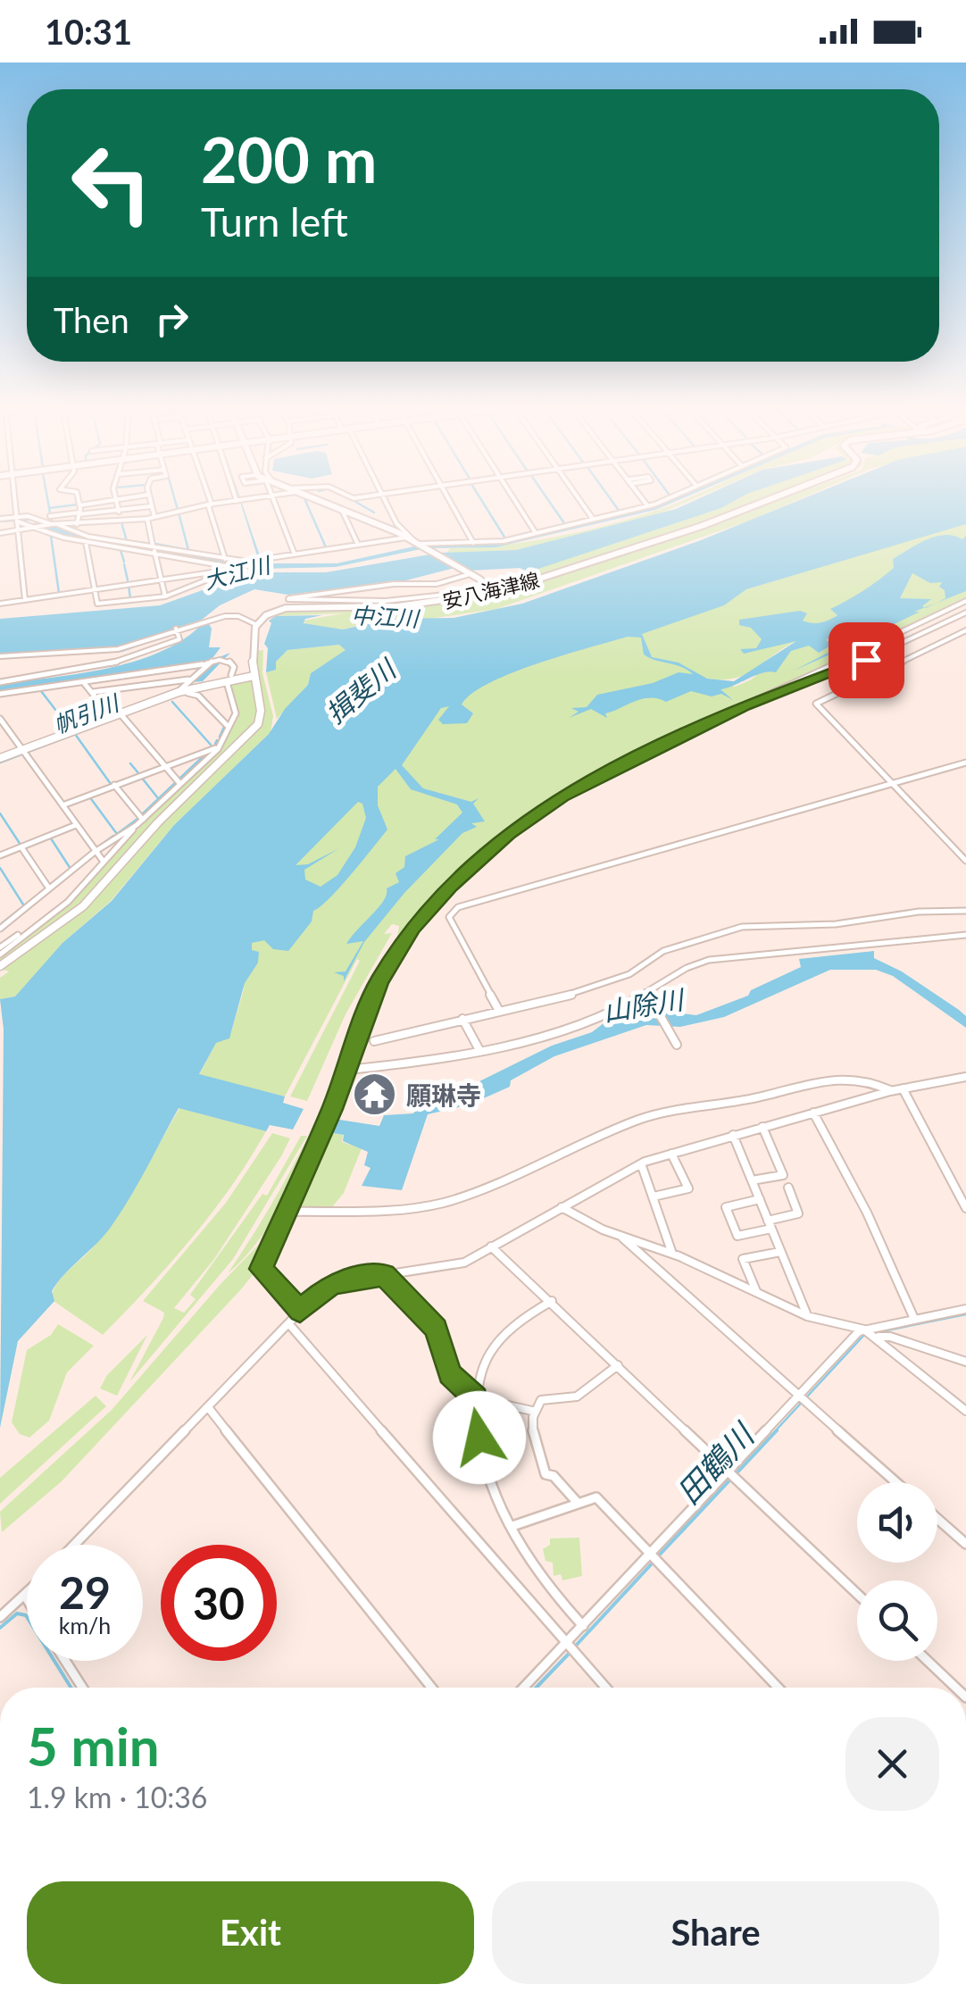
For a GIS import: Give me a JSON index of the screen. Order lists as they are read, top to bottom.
{
  "streets": {
    "main road": ["安八海津線"]
  },
  "water": [
    "大江川",
    "中江川",
    "揖斐川",
    "帆引川",
    "山除川",
    "田鶴川"
  ],
  "places": {
    "temple": ["願琳寺"]
  },
  "page": {
    "status": "10:31",
    "turn": ["200 m", "Turn left"],
    "then": "Then",
    "speed": "29 km/h",
    "limit": "30",
    "heading": ["5 min", "1.9 km · 10:36"],
    "buttons": ["Exit", "Share"]
  }
}
